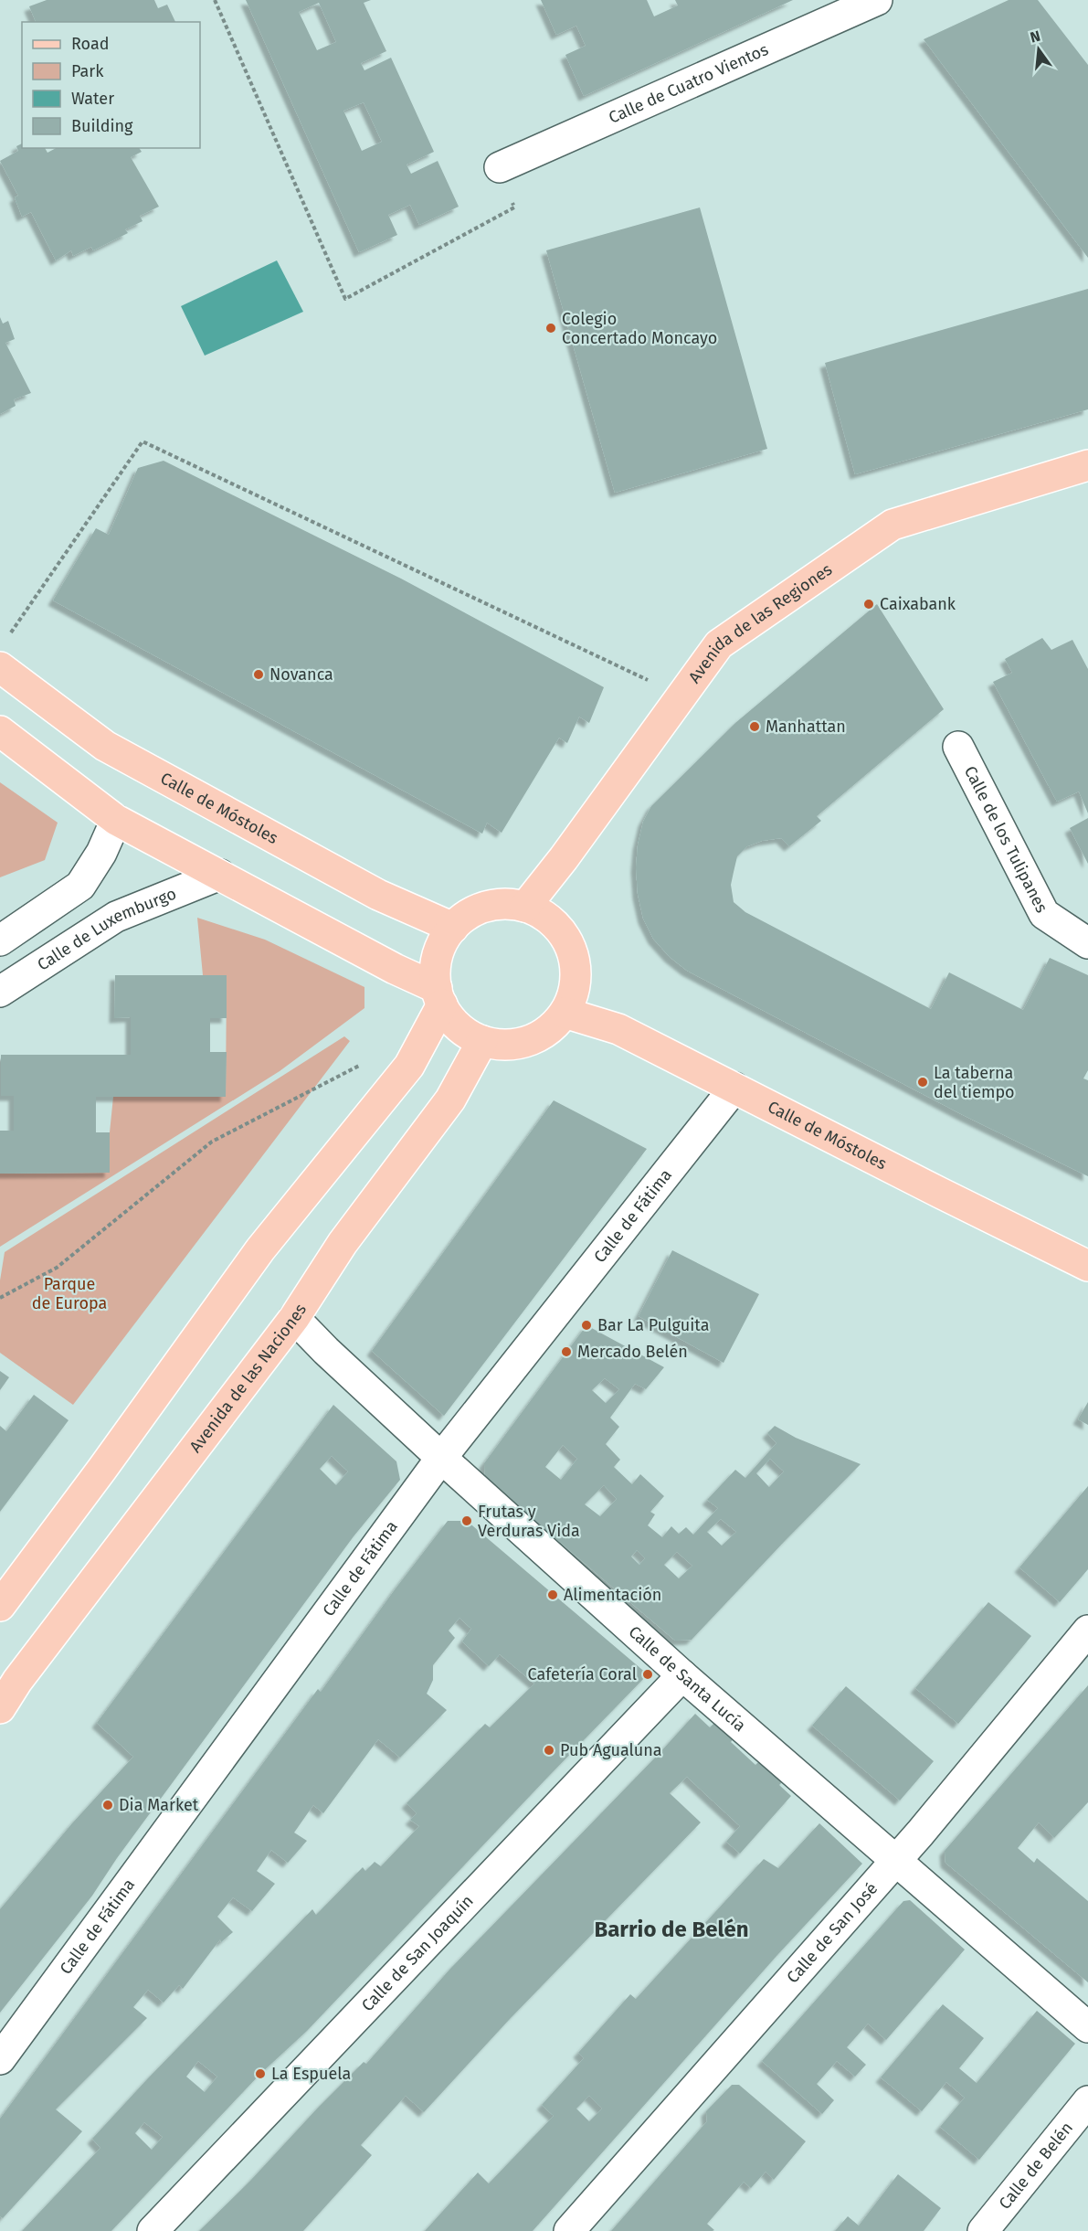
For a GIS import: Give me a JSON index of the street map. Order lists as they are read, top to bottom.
{
  "streets": {
    "main road": ["Avenida de las Regiones", "Calle de Móstoles", "Avenida de las Naciones"],
    "street": [
      "Calle de Cuatro Vientos",
      "Calle de los Tulipanes",
      "Calle de Luxemburgo",
      "Calle de Fátima",
      "Calle de Santa Lucía",
      "Calle de San José",
      "Calle de San Joaquín",
      "Calle de Belén"
    ]
  },
  "crossings": [
    ["Avenida de las Regiones", "Calle de Móstoles"],
    ["Avenida de las Regiones", "Avenida de las Naciones"],
    ["Calle de Móstoles", "Calle de Fátima"],
    ["Calle de Móstoles", "Avenida de las Naciones"],
    ["Calle de Fátima", "Calle de Santa Lucía"],
    ["Avenida de las Naciones", "Calle de Santa Lucía"],
    ["Calle de Santa Lucía", "Calle de San José"],
    ["Calle de Santa Lucía", "Calle de San Joaquín"]
  ],
  "districts": ["Barrio de Belén"],
  "parks": ["Parque de Europa"],
  "places": [
    "Colegio Concertado Moncayo",
    "Caixabank",
    "Novanca",
    "Manhattan",
    "La taberna del tiempo",
    "Bar La Pulguita",
    "Mercado Belén",
    "Frutas y Verduras Vida",
    "Alimentación",
    "Cafetería Coral",
    "Pub Agualuna",
    "Dia Market",
    "La Espuela"
  ],
  "legend": [
    "Road",
    "Park",
    "Water",
    "Building"
  ],
  "north": "top"
}
